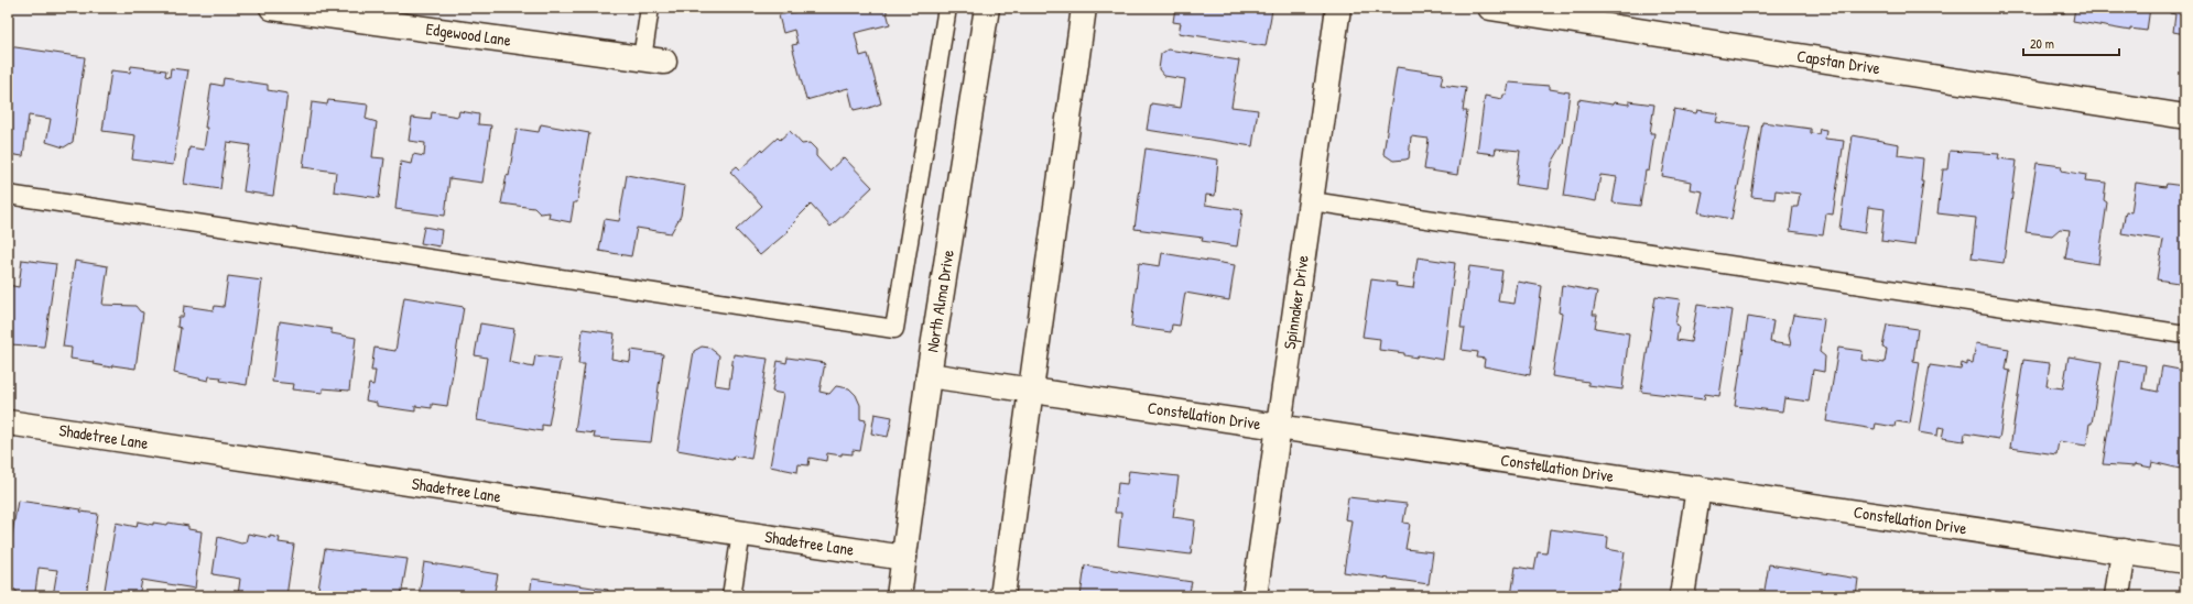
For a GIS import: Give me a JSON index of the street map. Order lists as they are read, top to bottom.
{
  "streets": {
    "street": [
      "Edgewood Lane",
      "Capstan Drive",
      "North Alma Drive",
      "Spinnaker Drive",
      "Constellation Drive",
      "Shadetree Lane"
    ]
  },
  "crossings": [
    ["North Alma Drive", "Constellation Drive"],
    ["North Alma Drive", "Shadetree Lane"],
    ["Spinnaker Drive", "Constellation Drive"]
  ],
  "scale_bar": "20 m"
}
